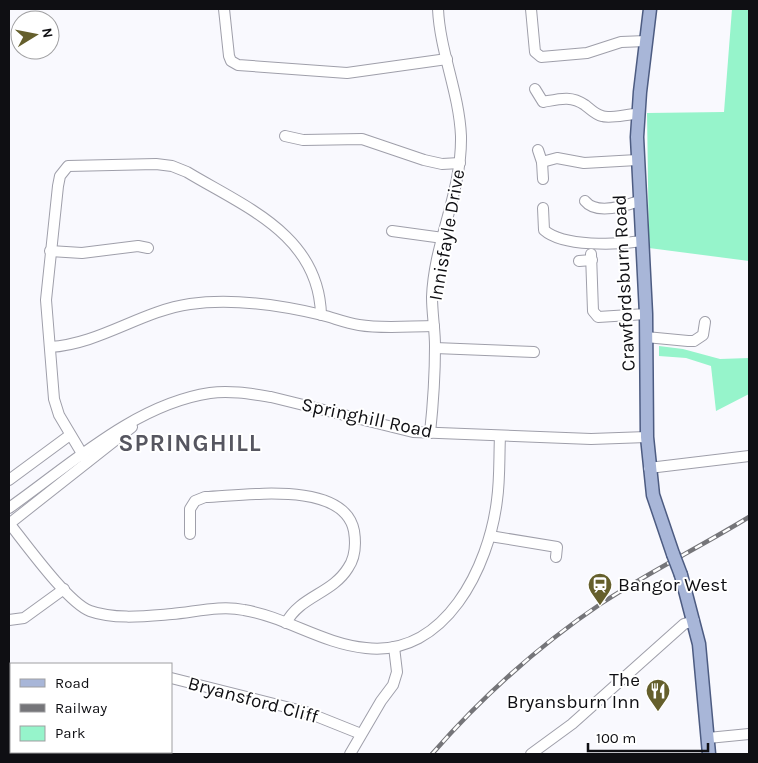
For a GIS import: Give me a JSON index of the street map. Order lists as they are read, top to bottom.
{
  "streets": {
    "main road": ["Crawfordsburn Road"],
    "street": ["Innisfayle Drive", "Springhill Road", "Bryansford Cliff"]
  },
  "crossings": [
    ["Innisfayle Drive", "Springhill Road"],
    ["Crawfordsburn Road", "Springhill Road"]
  ],
  "districts": ["SPRINGHILL"],
  "places": {
    "station": ["Bangor West"],
    "restaurant": ["The Bryansburn Inn"]
  },
  "legend": ["Road", "Railway", "Park"],
  "scale_bar": "100 m",
  "north": "right"
}
